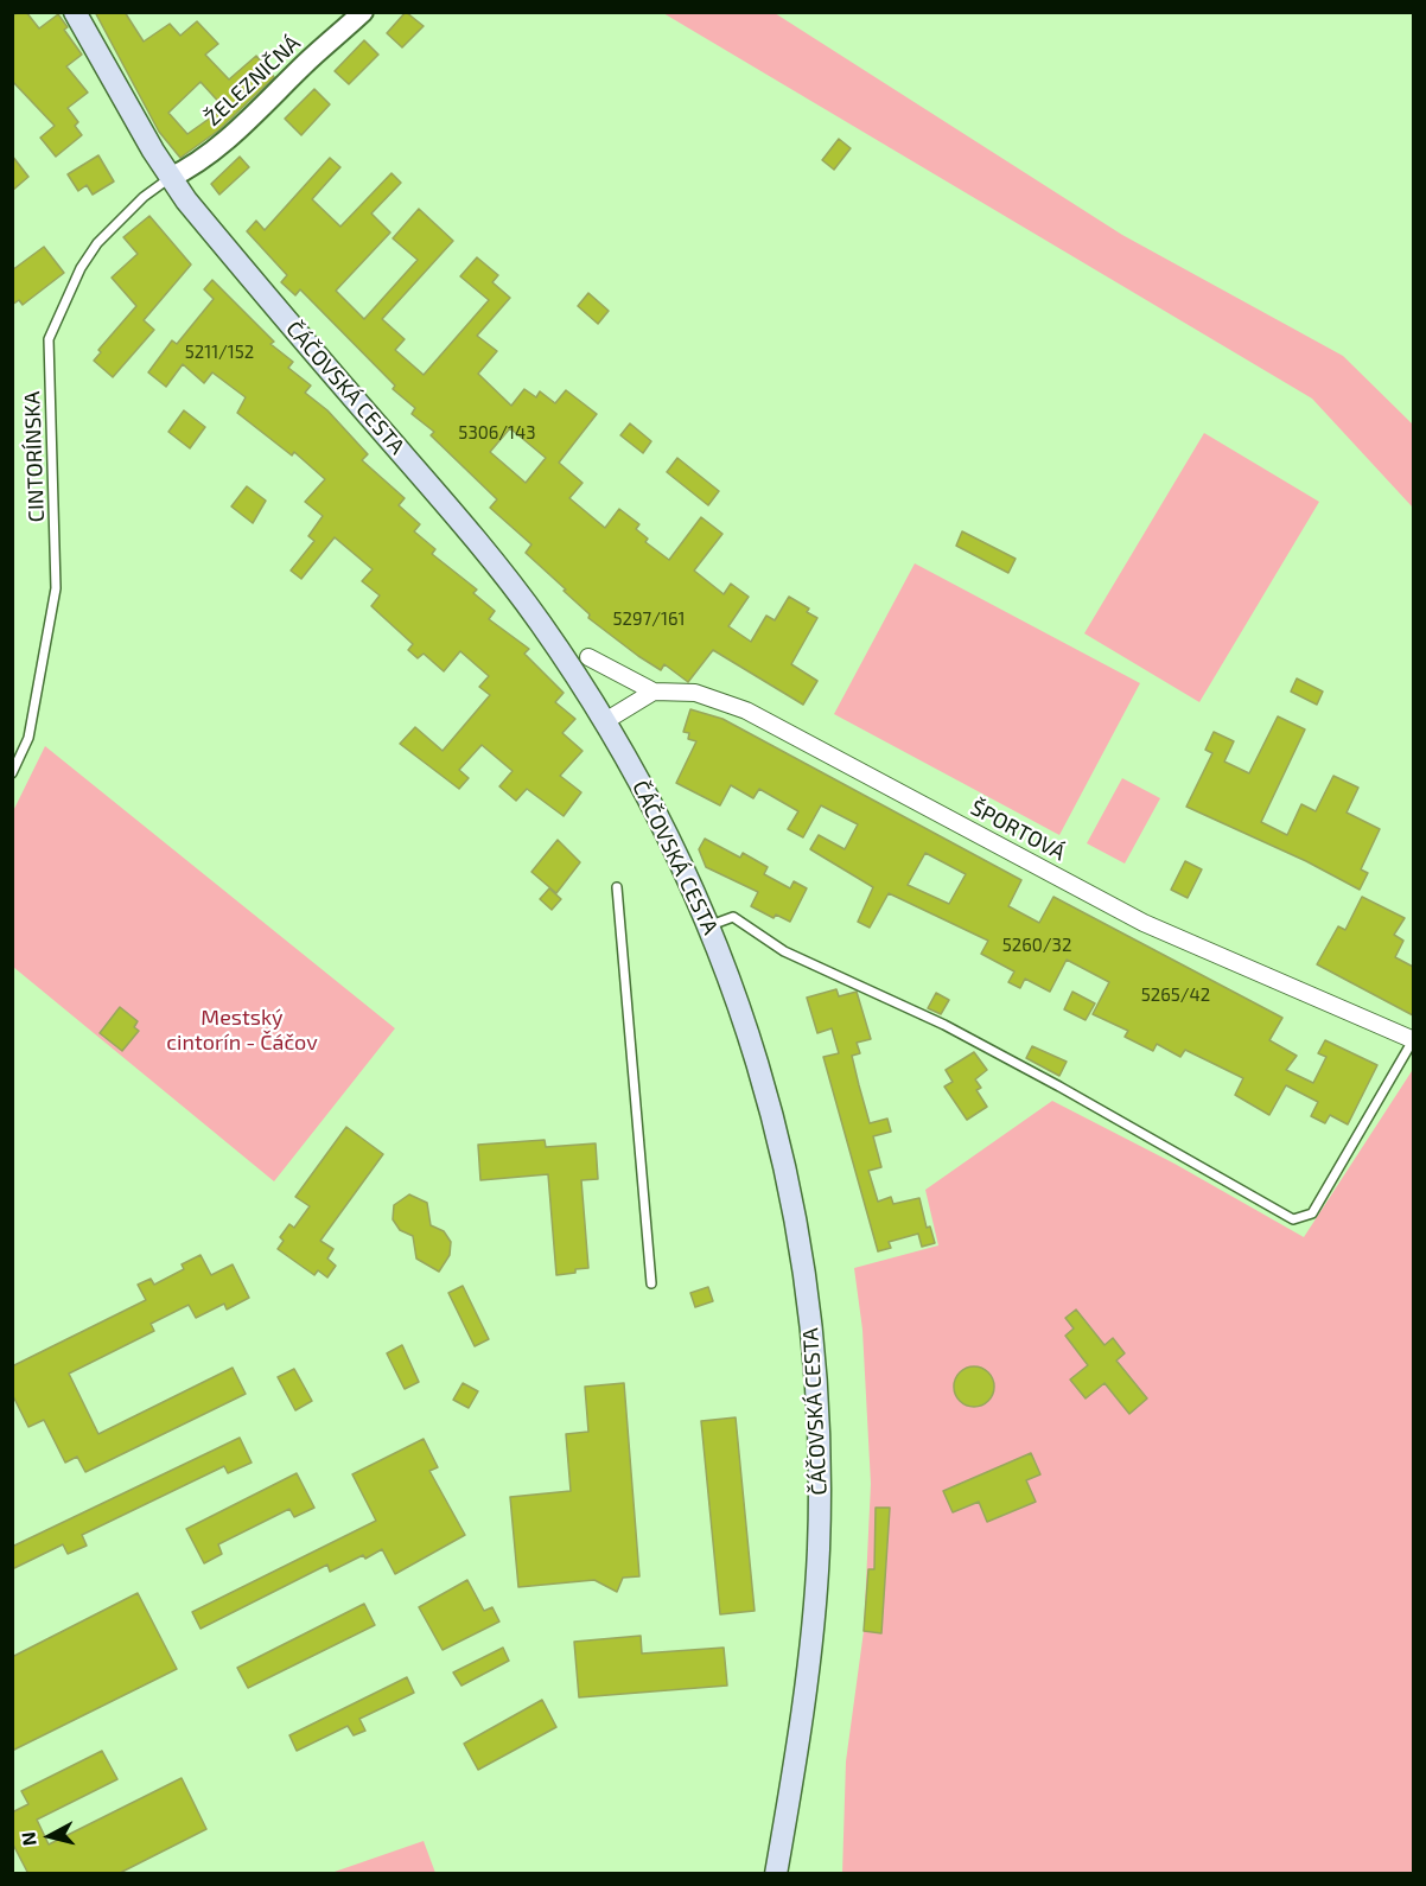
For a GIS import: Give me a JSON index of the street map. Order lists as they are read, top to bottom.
{
  "streets": {
    "main road": ["ČÁČOVSKÁ CESTA"],
    "street": ["ŽELEZNIČNÁ", "ŠPORTOVÁ"],
    "lane": ["CINTORÍNSKA"]
  },
  "crossings": [
    ["ŽELEZNIČNÁ", "ČÁČOVSKÁ CESTA"],
    ["ŽELEZNIČNÁ", "CINTORÍNSKA"],
    ["ČÁČOVSKÁ CESTA", "CINTORÍNSKA"]
  ],
  "parks": ["Mestský cintorín - Čáčov"],
  "house_numbers": [
    "5211/152",
    "5306/143",
    "5297/161",
    "5260/32",
    "5265/42"
  ],
  "north": "left"
}
